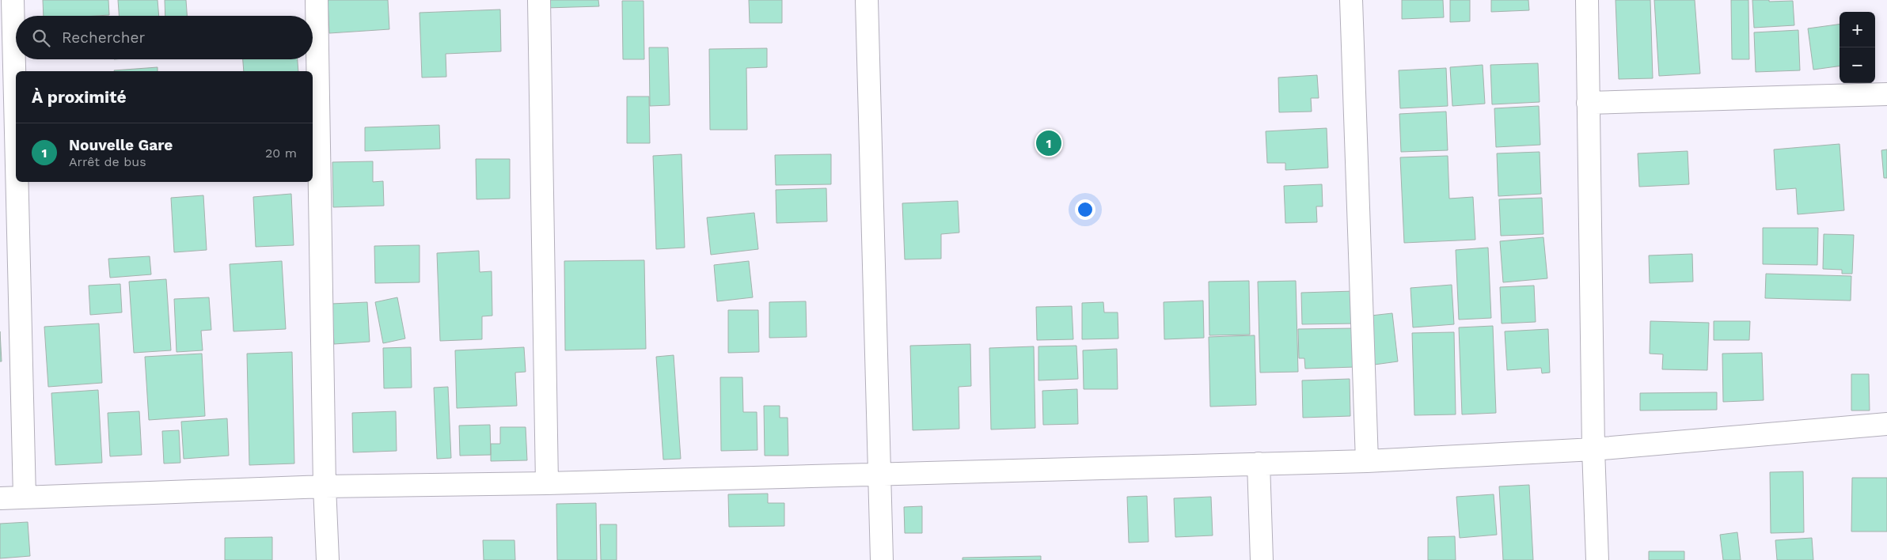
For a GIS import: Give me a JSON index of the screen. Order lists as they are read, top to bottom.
{
  "page": {
    "map_buttons": ["+", "−"],
    "search": "Rechercher",
    "heading": "À proximité",
    "list": [
      {
        "mark": "1",
        "name": "Nouvelle Gare",
        "note": "Arrêt de bus",
        "value": "20 m"
      }
    ],
    "pins": "1"
  }
}
